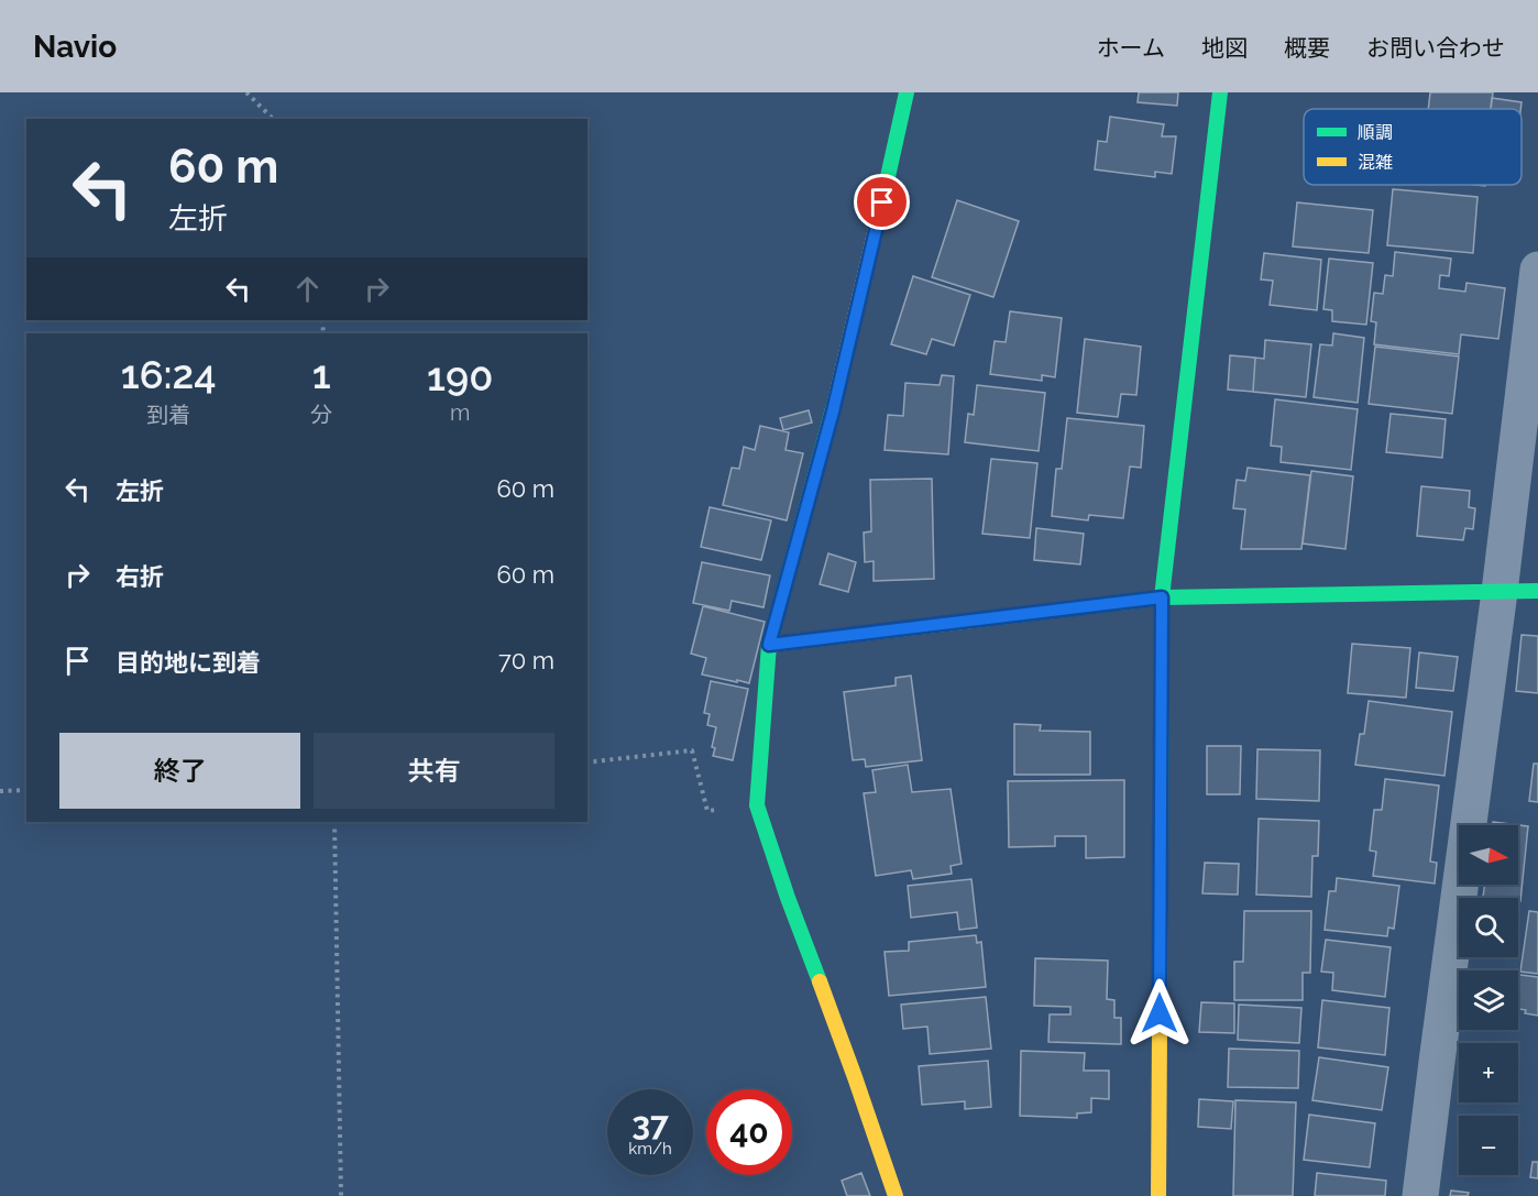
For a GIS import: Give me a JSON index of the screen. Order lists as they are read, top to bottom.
{
  "legend": ["順調", "混雑"],
  "north": "right",
  "page": {
    "header": "Navio",
    "nav": [
      "ホーム",
      "地図",
      "概要",
      "お問い合わせ"
    ],
    "turn": ["60 m", "左折"],
    "eta": [
      "16:24",
      "到着",
      "1",
      "分",
      "190",
      "m"
    ],
    "list": [
      {
        "name": "左折",
        "value": "60 m"
      },
      {
        "name": "右折",
        "value": "60 m"
      },
      {
        "name": "目的地に到着",
        "value": "70 m"
      }
    ],
    "buttons": ["終了", "共有"],
    "map_buttons": ["+", "−"],
    "speed": "37 km/h",
    "limit": "40"
  }
}
